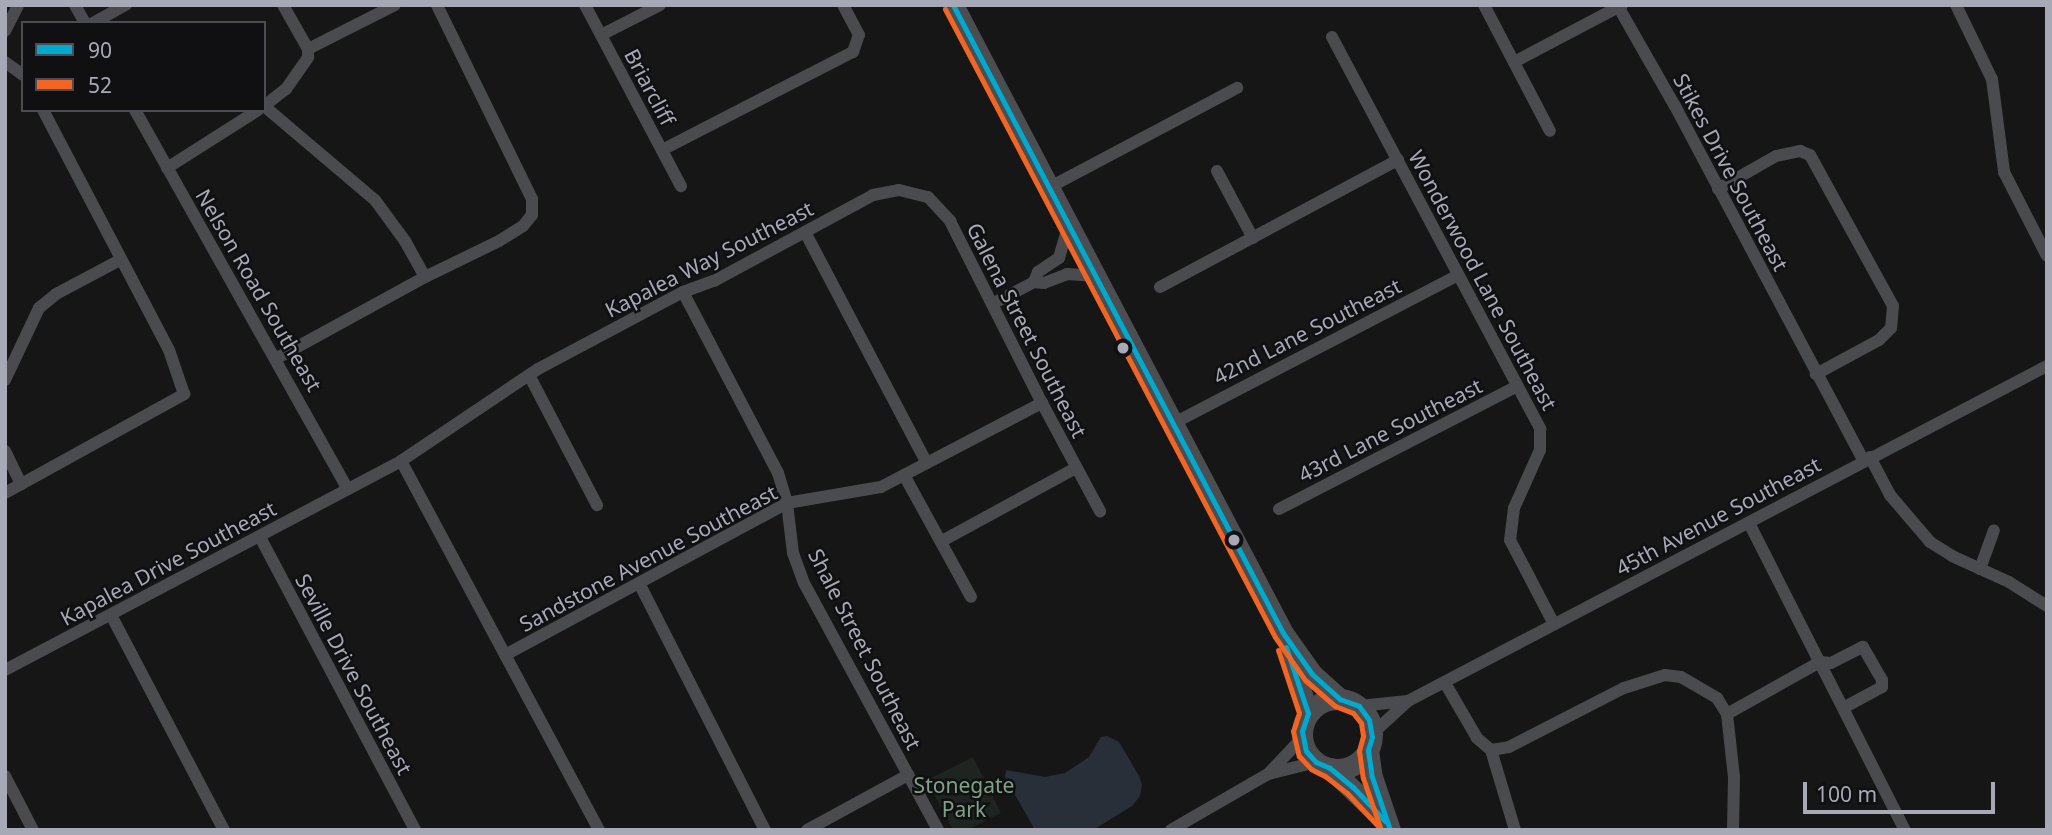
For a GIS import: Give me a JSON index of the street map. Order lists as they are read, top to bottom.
{
  "streets": {
    "street": [
      "Briarcliff",
      "Stikes Drive Southeast",
      "Kapalea Way Southeast",
      "Wonderwood Lane Southeast",
      "Nelson Road Southeast",
      "Galena Street Southeast",
      "42nd Lane Southeast",
      "43rd Lane Southeast",
      "45th Avenue Southeast",
      "Sandstone Avenue Southeast",
      "Kapalea Drive Southeast",
      "Shale Street Southeast",
      "Seville Drive Southeast"
    ]
  },
  "crossings": [
    ["Stikes Drive Southeast", "45th Avenue Southeast"],
    ["Kapalea Way Southeast", "Galena Street Southeast"],
    ["Kapalea Way Southeast", "Kapalea Drive Southeast"],
    ["Kapalea Way Southeast", "Shale Street Southeast"],
    ["Wonderwood Lane Southeast", "42nd Lane Southeast"],
    ["Wonderwood Lane Southeast", "43rd Lane Southeast"],
    ["Wonderwood Lane Southeast", "45th Avenue Southeast"],
    ["Nelson Road Southeast", "Kapalea Drive Southeast"],
    ["Galena Street Southeast", "Sandstone Avenue Southeast"],
    ["Sandstone Avenue Southeast", "Shale Street Southeast"],
    ["Kapalea Drive Southeast", "Seville Drive Southeast"]
  ],
  "parks": ["Stonegate Park"],
  "lines": ["transit line 90", "transit line 52"],
  "legend": ["90", "52"],
  "scale_bar": "100 m"
}
